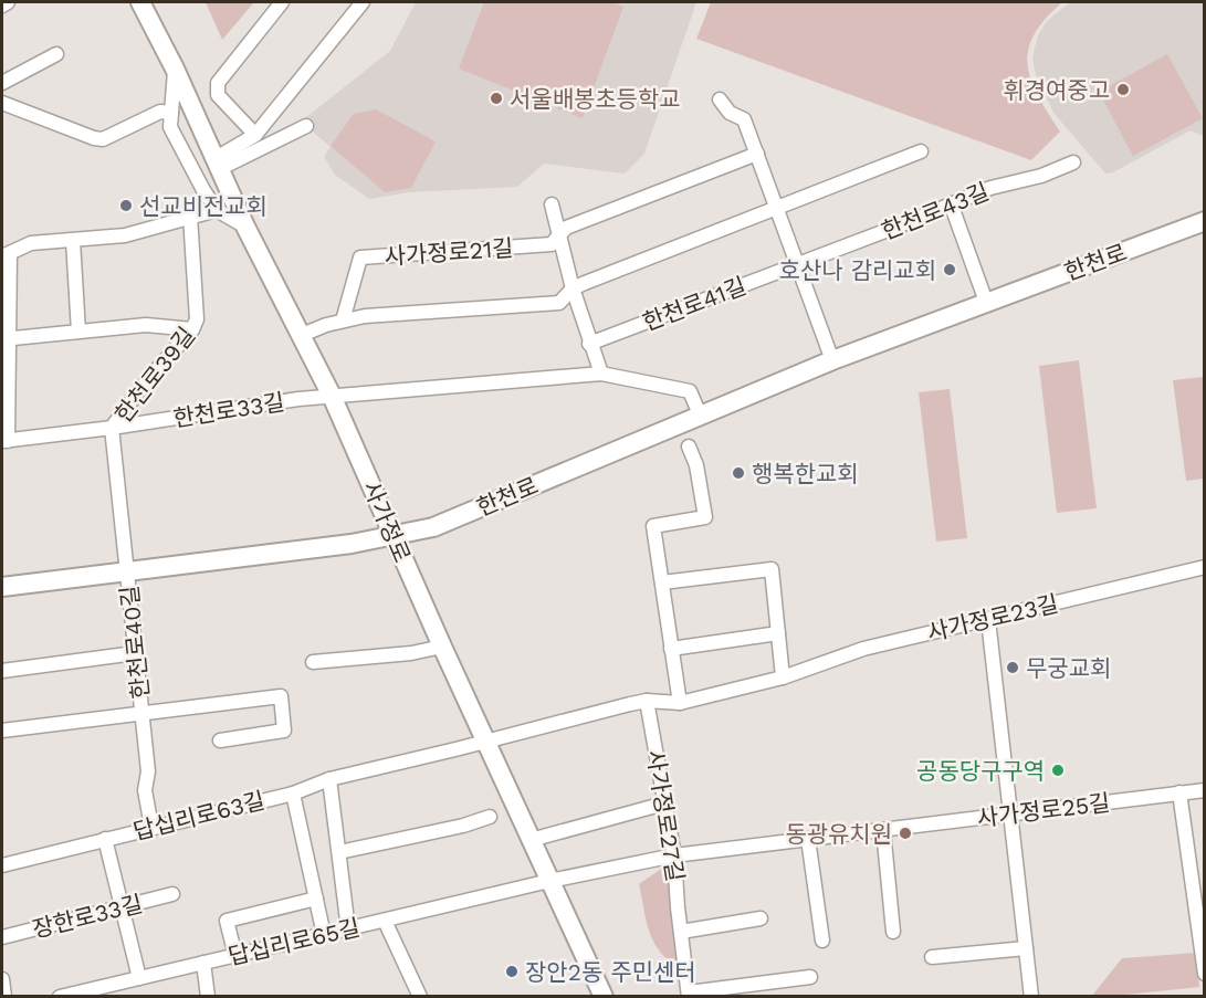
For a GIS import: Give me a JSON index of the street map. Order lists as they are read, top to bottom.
{
  "streets": {
    "main road": ["한천로", "사가정로"],
    "street": [
      "한천로43길",
      "사가정로21길",
      "한천로41길",
      "한천로39길",
      "한천로33길",
      "사가정로23길",
      "한천로40길",
      "사가정로25길",
      "답십리로63길",
      "사가정로27길",
      "장한로33길",
      "답십리로65길"
    ]
  },
  "crossings": [
    ["한천로43길", "한천로41길"],
    ["한천로", "한천로39길"],
    ["한천로", "사가정로"],
    ["한천로", "한천로40길"],
    ["한천로39길", "한천로33길"],
    ["한천로39길", "한천로40길"],
    ["한천로33길", "사가정로"],
    ["사가정로", "사가정로23길"],
    ["사가정로", "사가정로25길"],
    ["사가정로", "답십리로63길"],
    ["사가정로", "답십리로65길"],
    ["사가정로23길", "답십리로63길"],
    ["사가정로23길", "사가정로27길"],
    ["한천로40길", "답십리로63길"],
    ["사가정로25길", "사가정로27길"],
    ["사가정로25길", "답십리로65길"],
    ["답십리로63길", "장한로33길"],
    ["답십리로63길", "답십리로65길"]
  ],
  "places": [
    "휘경여중고",
    "서울배봉초등학교",
    "선교비전교회",
    "호산나 감리교회",
    "행복한교회",
    "무궁교회",
    "공동당구구역",
    "동광유치원",
    "장안2동 주민센터"
  ]
}
